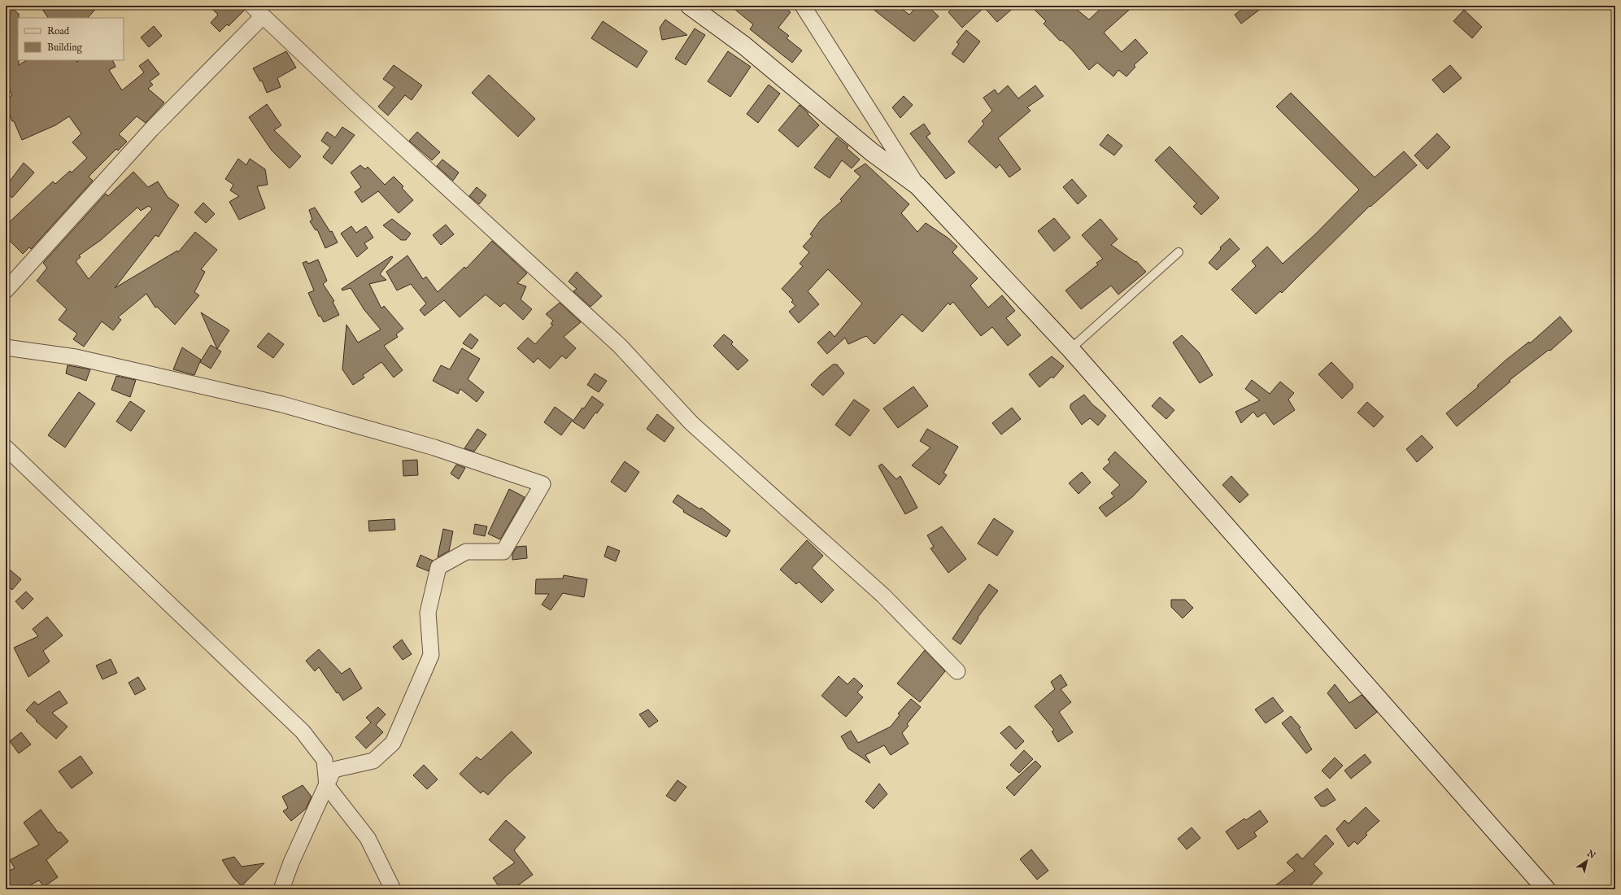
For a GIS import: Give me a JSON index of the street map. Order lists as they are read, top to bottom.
{
  "legend": ["Road", "Building"],
  "north": "top right"
}
